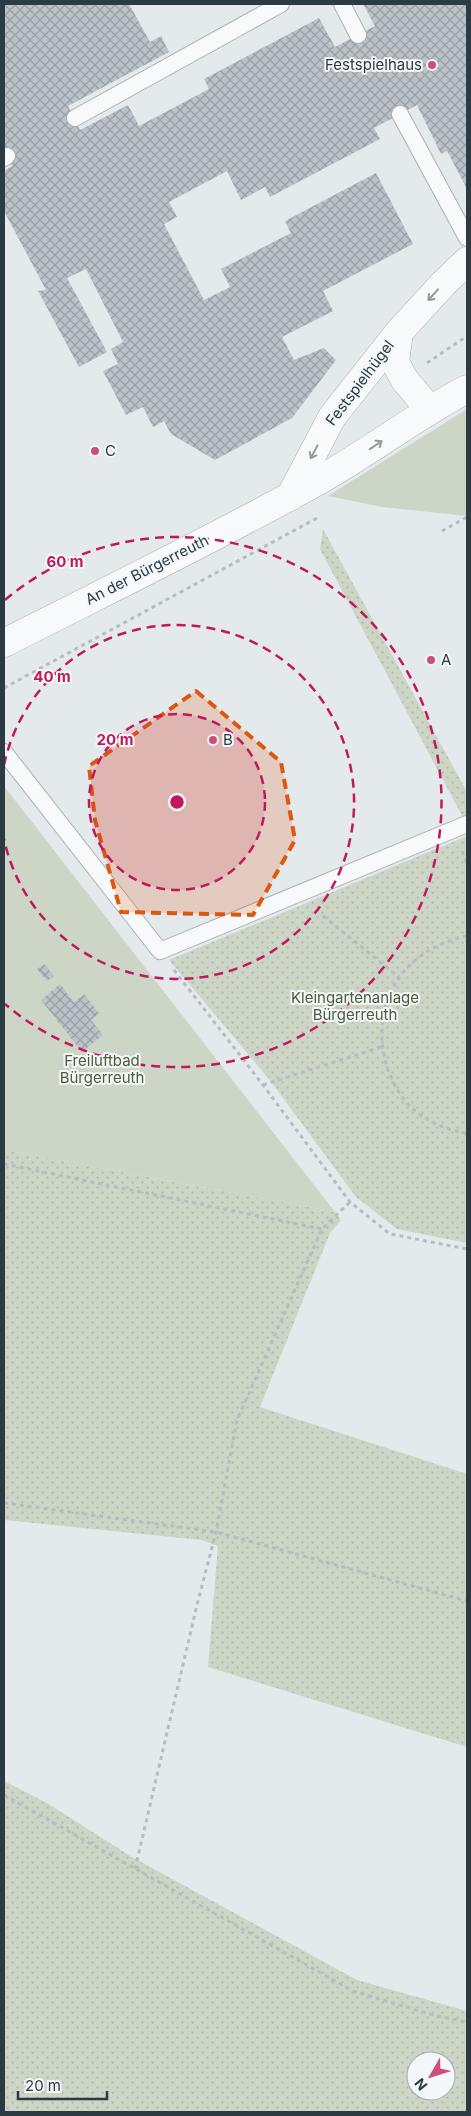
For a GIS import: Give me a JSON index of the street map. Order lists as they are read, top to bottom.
{
  "streets": {
    "street": ["Festspielhügel", "An der Bürgerreuth"]
  },
  "crossings": [
    ["Festspielhügel", "An der Bürgerreuth"]
  ],
  "parks": ["Kleingartenanlage Bürgerreuth", "Freiluftbad Bürgerreuth"],
  "places": [
    "Festspielhaus",
    "C",
    "A",
    "B"
  ],
  "scale_bar": "20 m",
  "north": "bottom left",
  "rings": ["60 m", "40 m", "20 m"]
}
